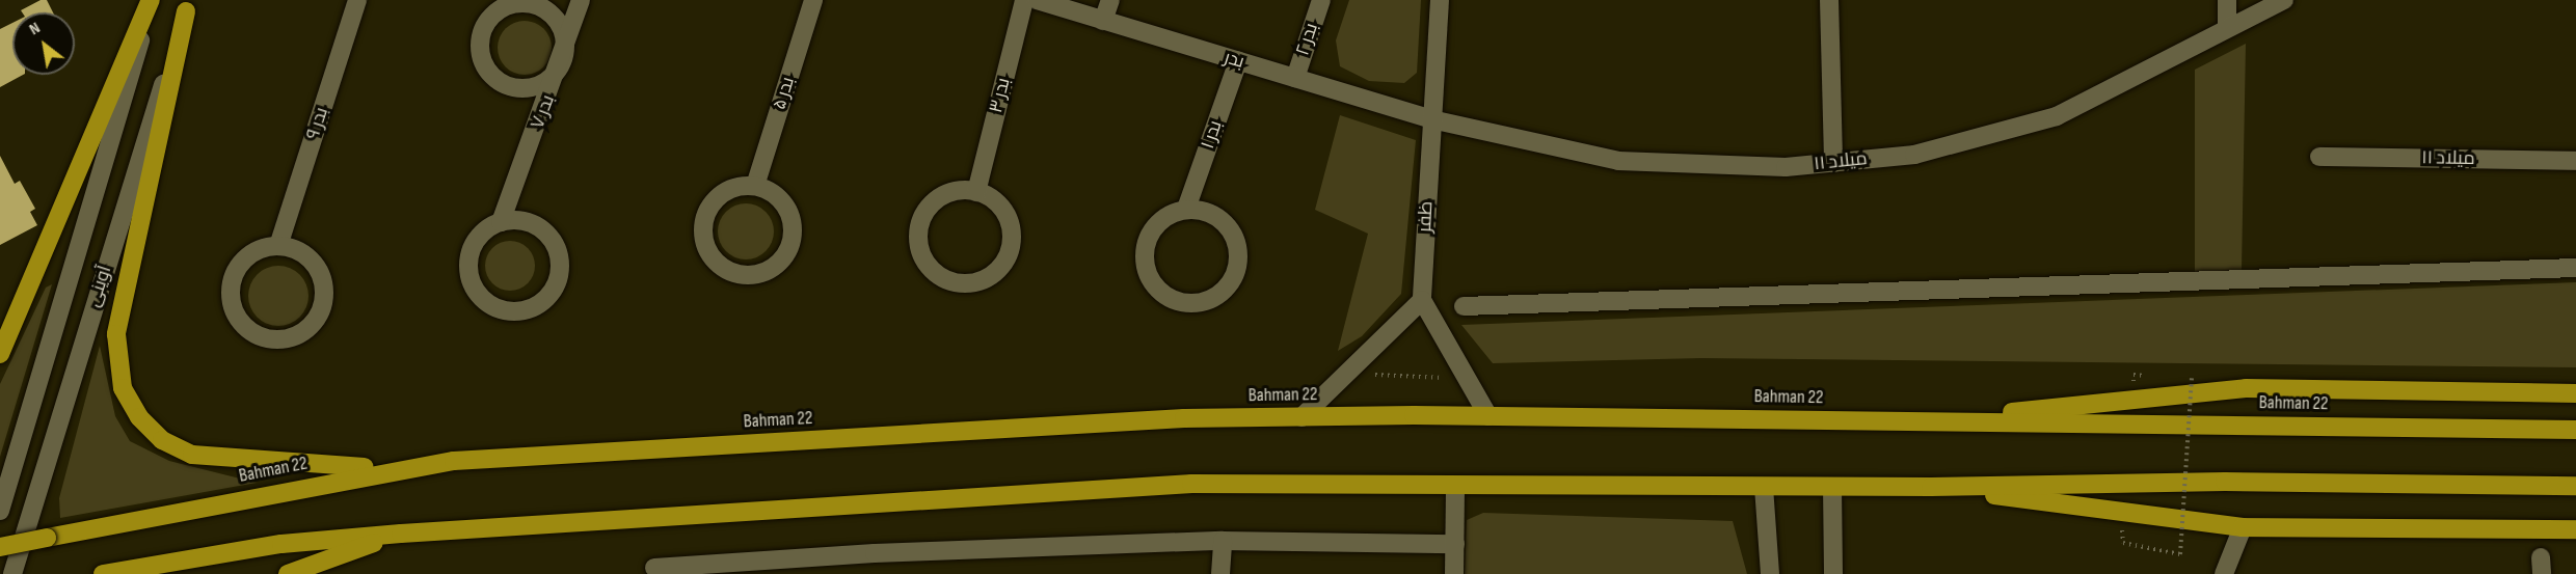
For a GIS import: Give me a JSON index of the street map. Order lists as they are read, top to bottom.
{
  "streets": {
    "highway": ["Bahman 22"],
    "street": [
      "بدر ۲",
      "بدر",
      "بدر ۵",
      "بدر ۳",
      "بدر ۷",
      "بدر ۹",
      "بدر ۱",
      "میلاد ۱۱",
      "ظفر",
      "آوینی"
    ]
  },
  "crossings": [
    ["بدر ۲", "بدر"],
    ["بدر", "بدر ۱"],
    ["بدر", "میلاد ۱۱"],
    ["بدر", "ظفر"],
    ["میلاد ۱۱", "ظفر"]
  ],
  "north": "top left"
}
